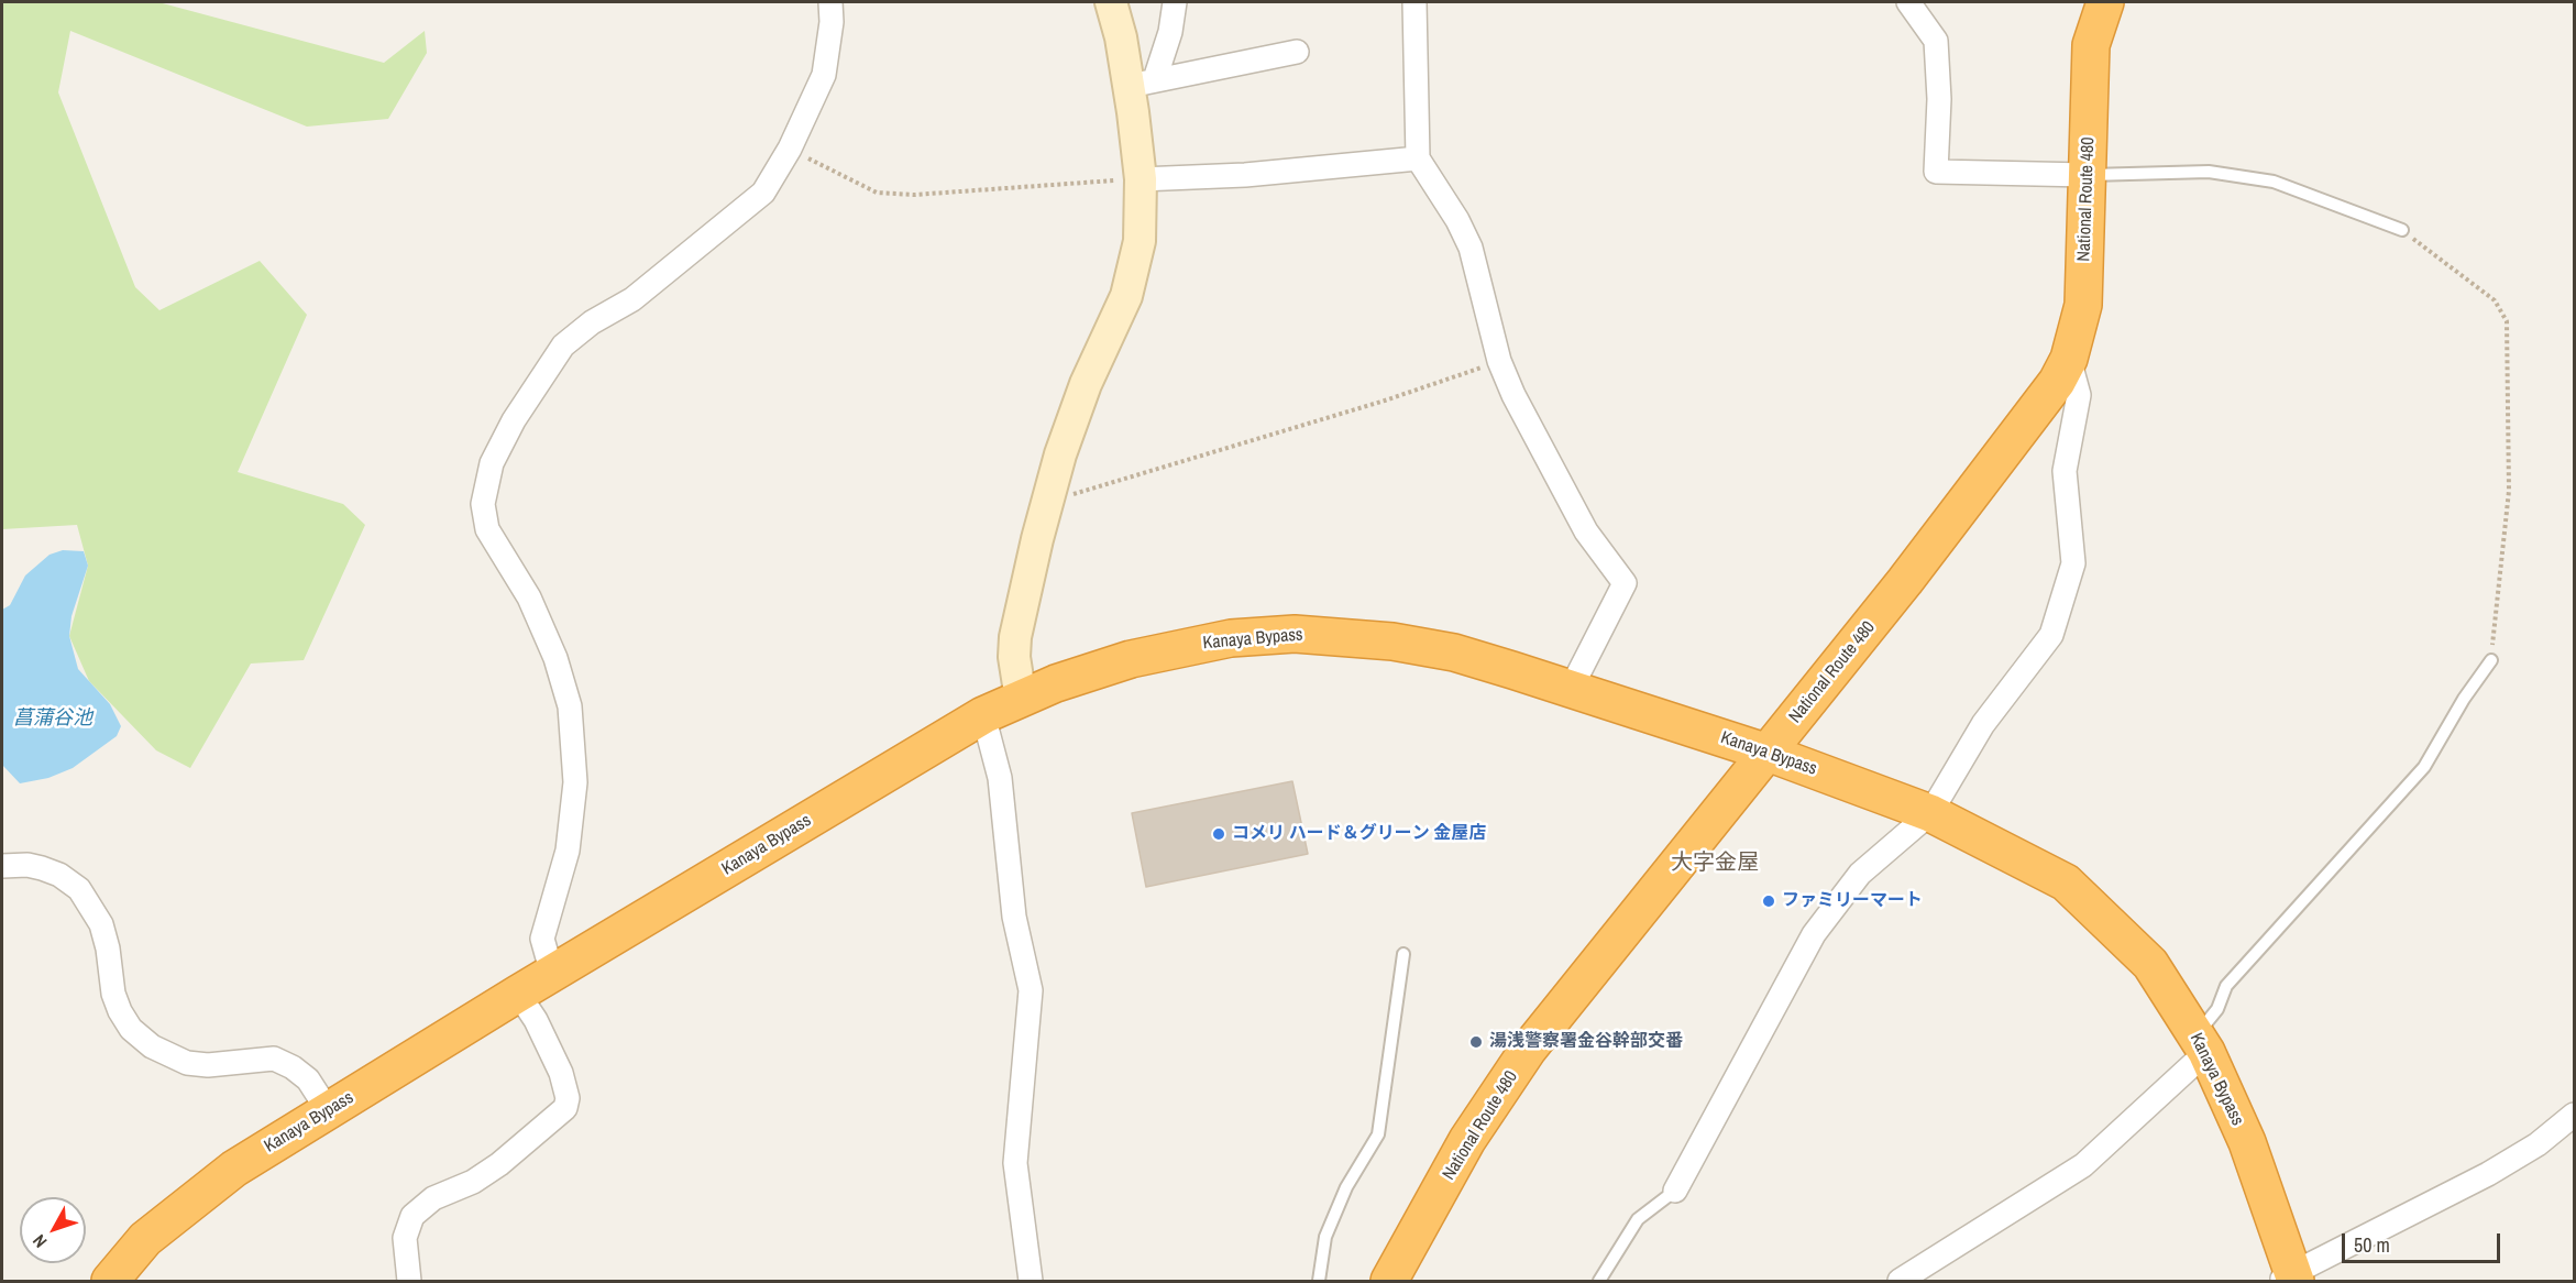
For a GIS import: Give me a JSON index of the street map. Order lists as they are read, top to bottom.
{
  "streets": {
    "highway": ["National Route 480", "Kanaya Bypass"]
  },
  "crossings": [
    ["National Route 480", "Kanaya Bypass"]
  ],
  "districts": ["大字金屋"],
  "water": ["菖蒲谷池"],
  "places": ["コメリ ハード＆グリーン 金屋店", "ファミリーマート", "湯浅警察署金谷幹部交番"],
  "scale_bar": "50 m",
  "north": "bottom left"
}
